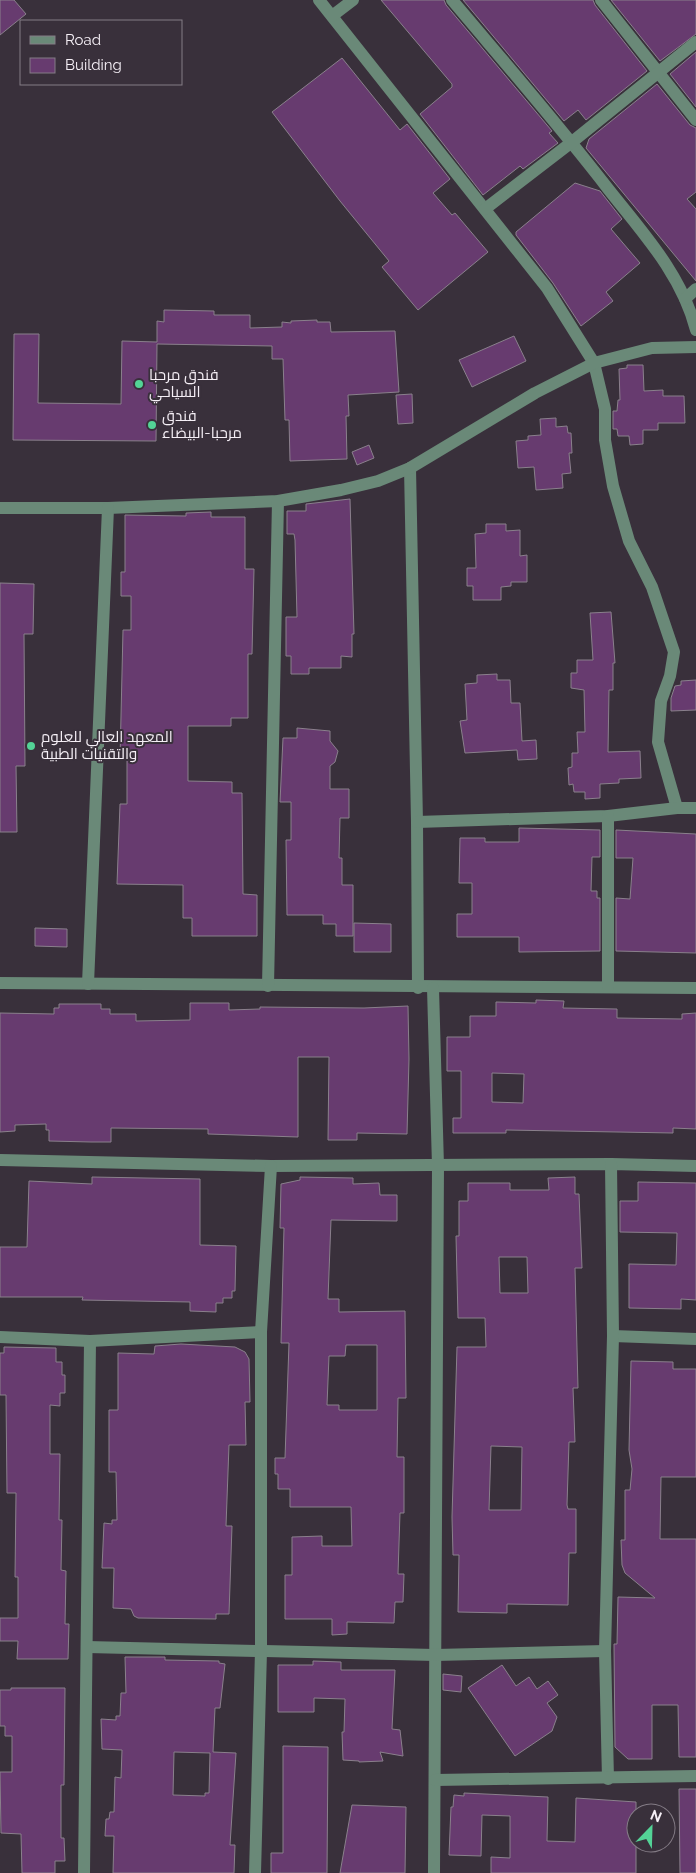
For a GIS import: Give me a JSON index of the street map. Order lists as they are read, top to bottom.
{
  "places": ["فندق مرحبا السياحي", "فندق مرحبا-البيضاء", "المعهد العالي للعلوم والتقنيات الطبية"],
  "legend": ["Road", "Building"],
  "north": "top right"
}
